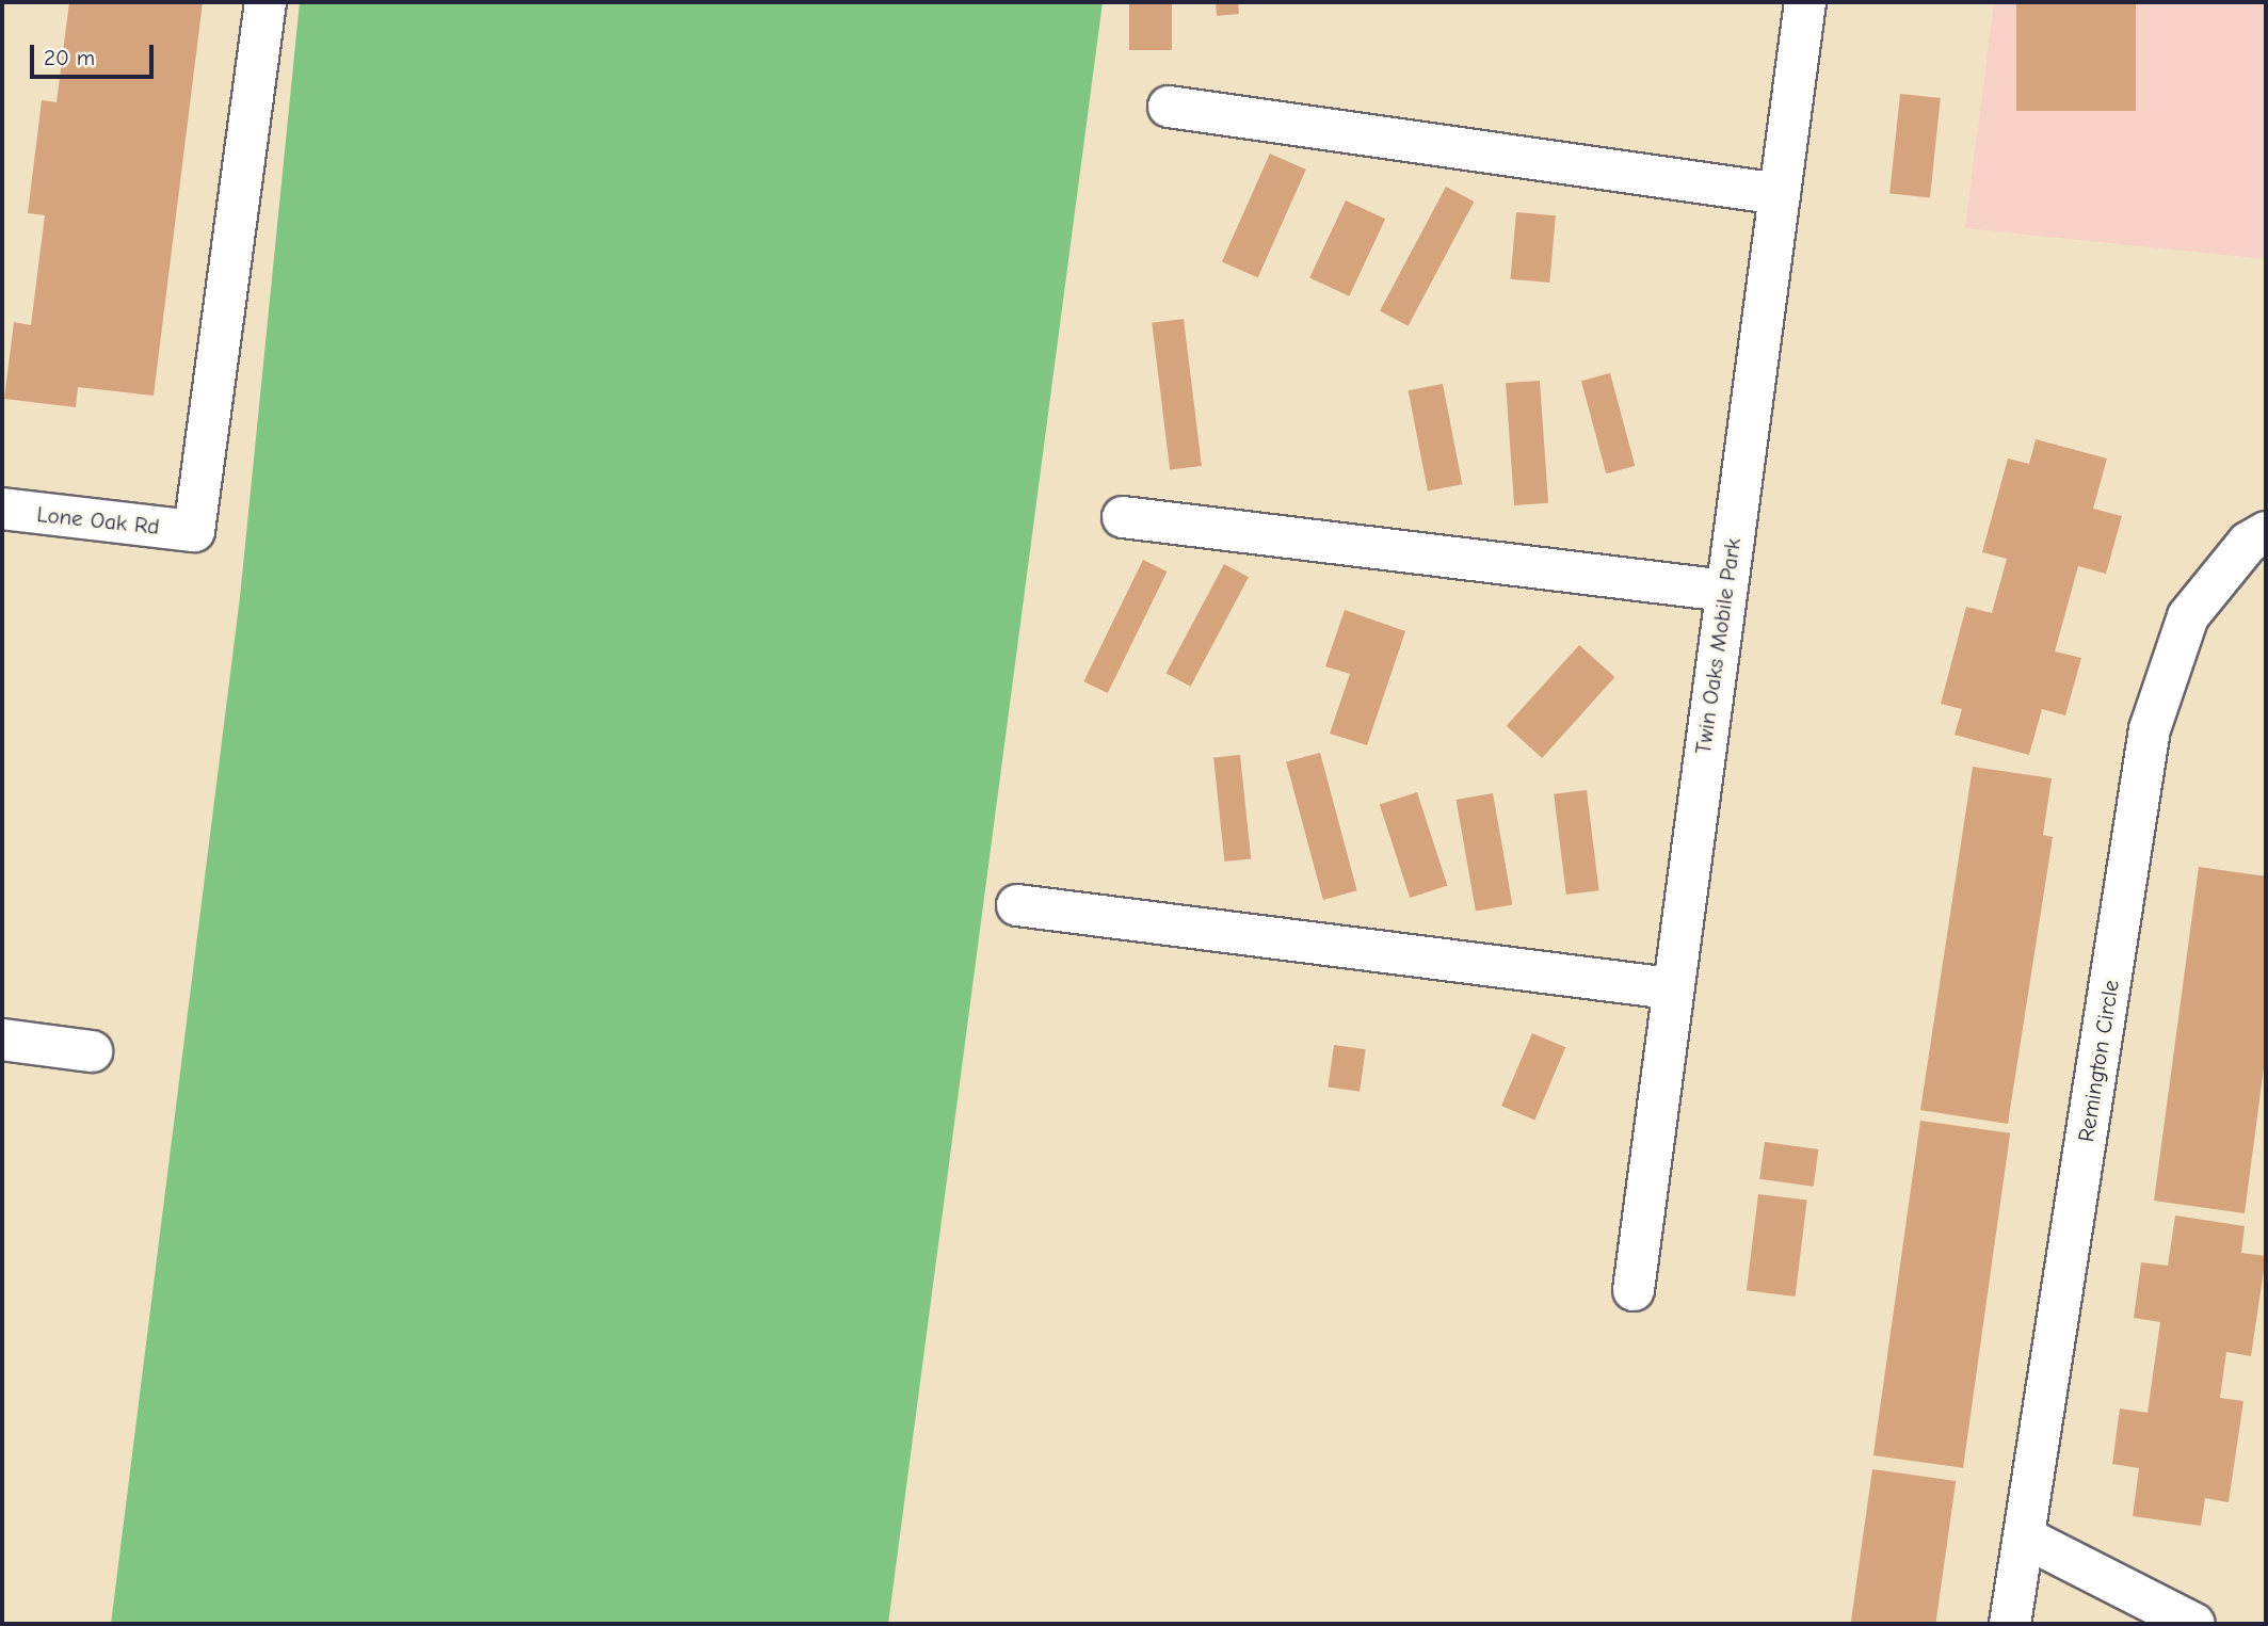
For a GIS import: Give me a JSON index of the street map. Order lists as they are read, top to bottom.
{
  "streets": {
    "street": ["Lone Oak Rd", "Twin Oaks Mobile Park", "Remington Circle"]
  },
  "scale_bar": "20 m"
}
